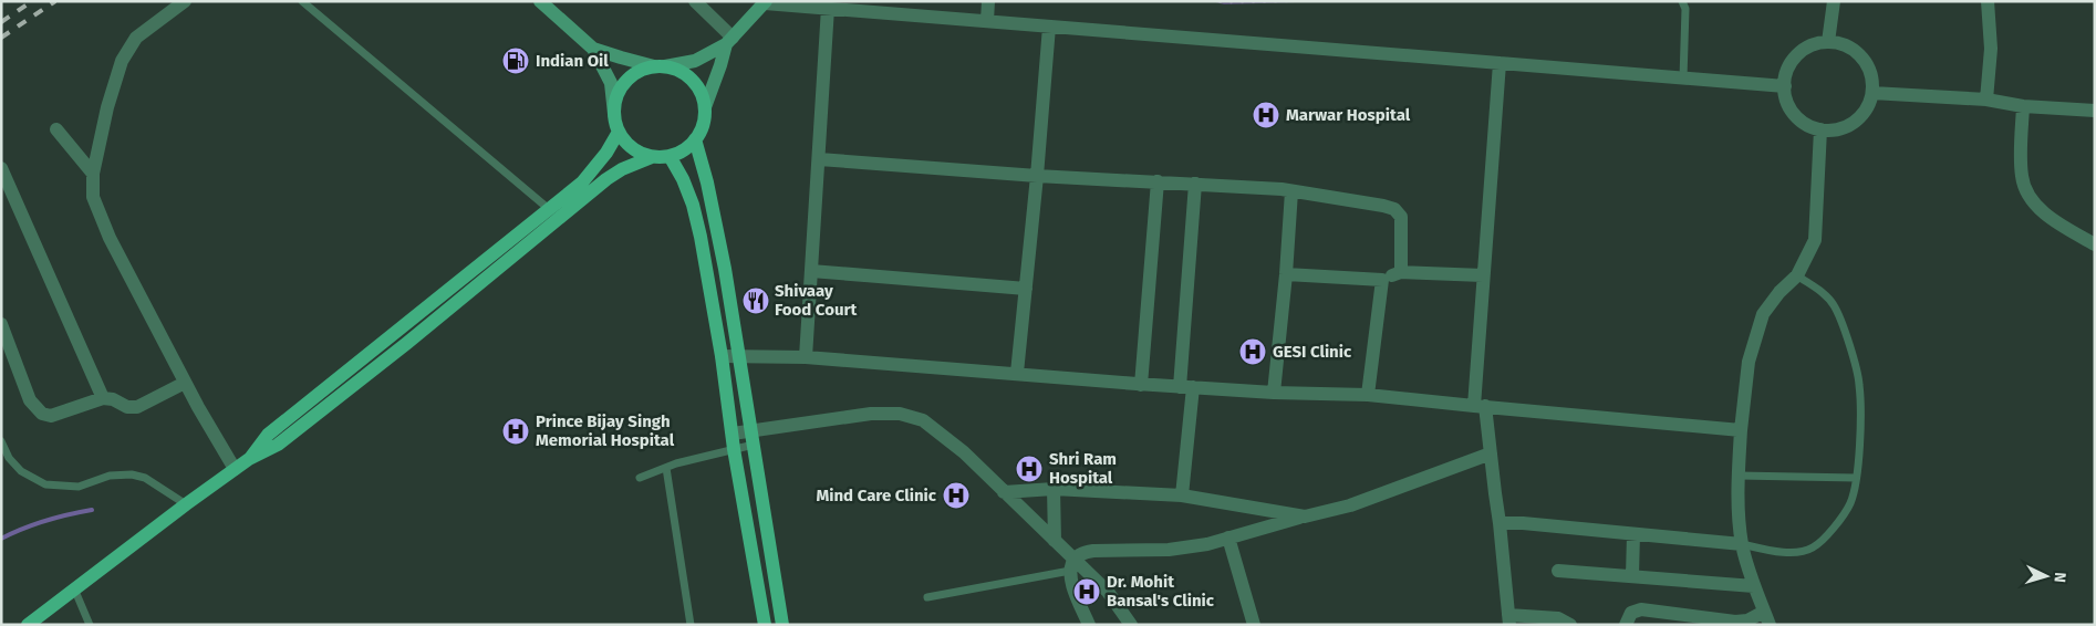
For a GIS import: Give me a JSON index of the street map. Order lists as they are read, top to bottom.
{
  "places": {
    "fuel station": ["Indian Oil"],
    "hospital": [
      "Marwar Hospital",
      "GESI Clinic",
      "Prince Bijay Singh Memorial Hospital",
      "Shri Ram Hospital",
      "Mind Care Clinic",
      "Dr. Mohit Bansal's Clinic"
    ],
    "restaurant": ["Shivaay Food Court"]
  },
  "north": "right"
}
